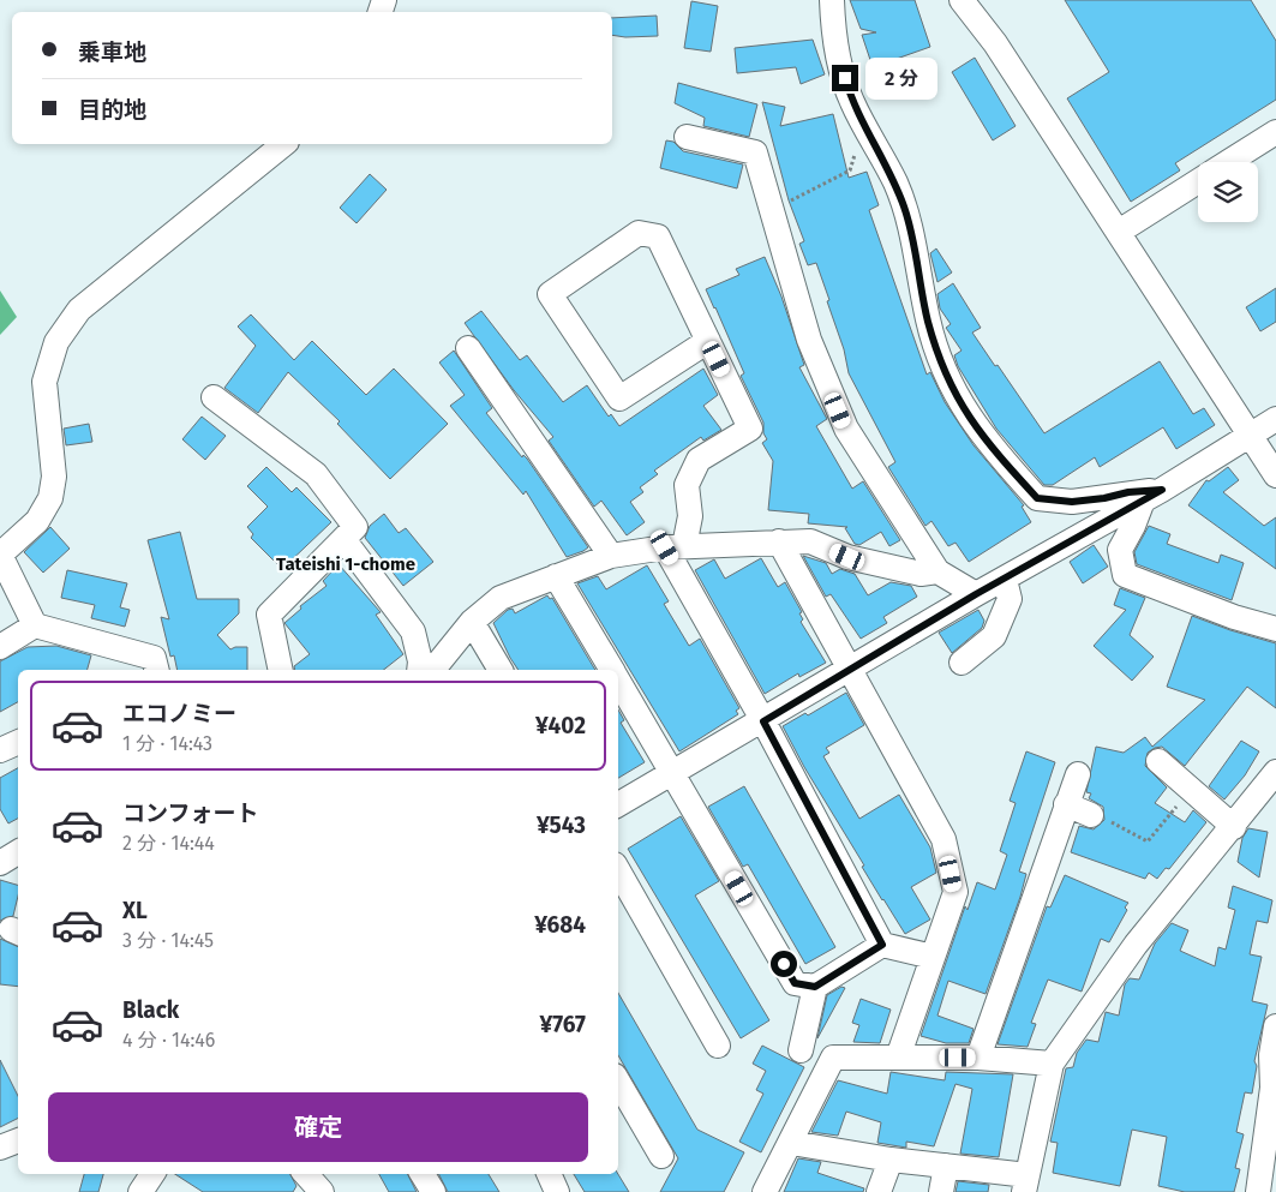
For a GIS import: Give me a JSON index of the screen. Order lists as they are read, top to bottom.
{
  "districts": ["Tateishi 1-chome"],
  "page": {
    "banner": ["乗車地", "目的地"],
    "bubble": "2 分",
    "list": [
      {
        "name": "エコノミー",
        "note": "1 分 · 14:43",
        "value": "¥402"
      },
      {
        "name": "コンフォート",
        "note": "2 分 · 14:44",
        "value": "¥543"
      },
      {
        "name": "XL",
        "note": "3 分 · 14:45",
        "value": "¥684"
      },
      {
        "name": "Black",
        "note": "4 分 · 14:46",
        "value": "¥767"
      }
    ],
    "buttons": "確定"
  }
}
